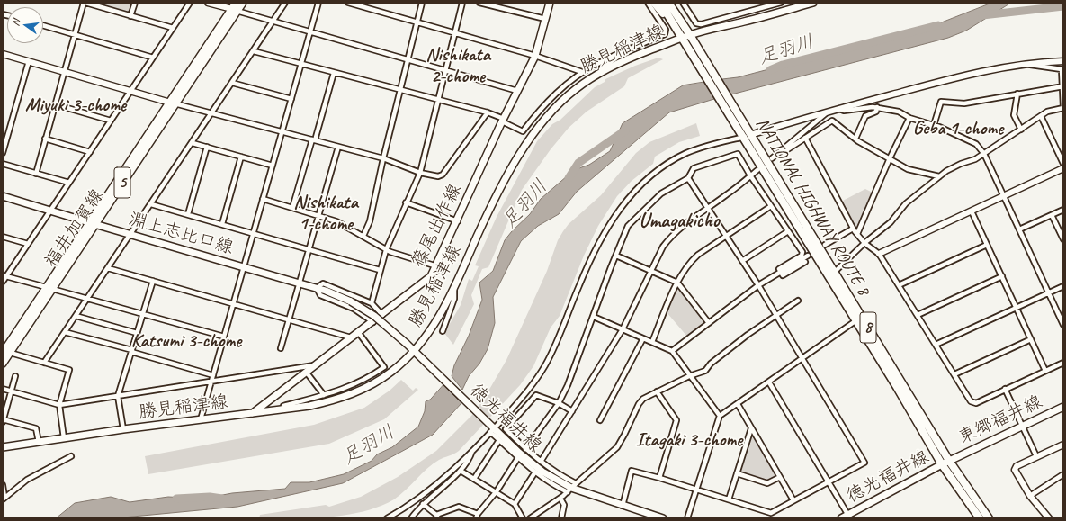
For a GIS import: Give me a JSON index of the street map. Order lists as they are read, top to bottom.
{
  "streets": {
    "highway": ["NATIONAL HIGHWAY ROUTE 8", "8"],
    "main road": [
      "勝見稲津線",
      "5",
      "篠尾出作線",
      "福井加賀線",
      "淵上志比口線",
      "徳光福井線",
      "東郷福井線"
    ]
  },
  "crossings": [
    ["勝見稲津線", "NATIONAL HIGHWAY ROUTE 8"],
    ["勝見稲津線", "篠尾出作線"],
    ["勝見稲津線", "徳光福井線"],
    ["NATIONAL HIGHWAY ROUTE 8", "8"],
    ["NATIONAL HIGHWAY ROUTE 8", "徳光福井線"],
    ["NATIONAL HIGHWAY ROUTE 8", "東郷福井線"],
    ["福井加賀線", "淵上志比口線"],
    ["淵上志比口線", "徳光福井線"],
    ["徳光福井線", "東郷福井線"]
  ],
  "districts": [
    "Nishikata 2-chome",
    "Miyuki 3-chome",
    "Geba 1-chome",
    "Nishikata 1-chome",
    "Umagakicho",
    "Katsumi 3-chome",
    "Itagaki 3-chome"
  ],
  "water": ["足羽川"],
  "north": "left"
}
